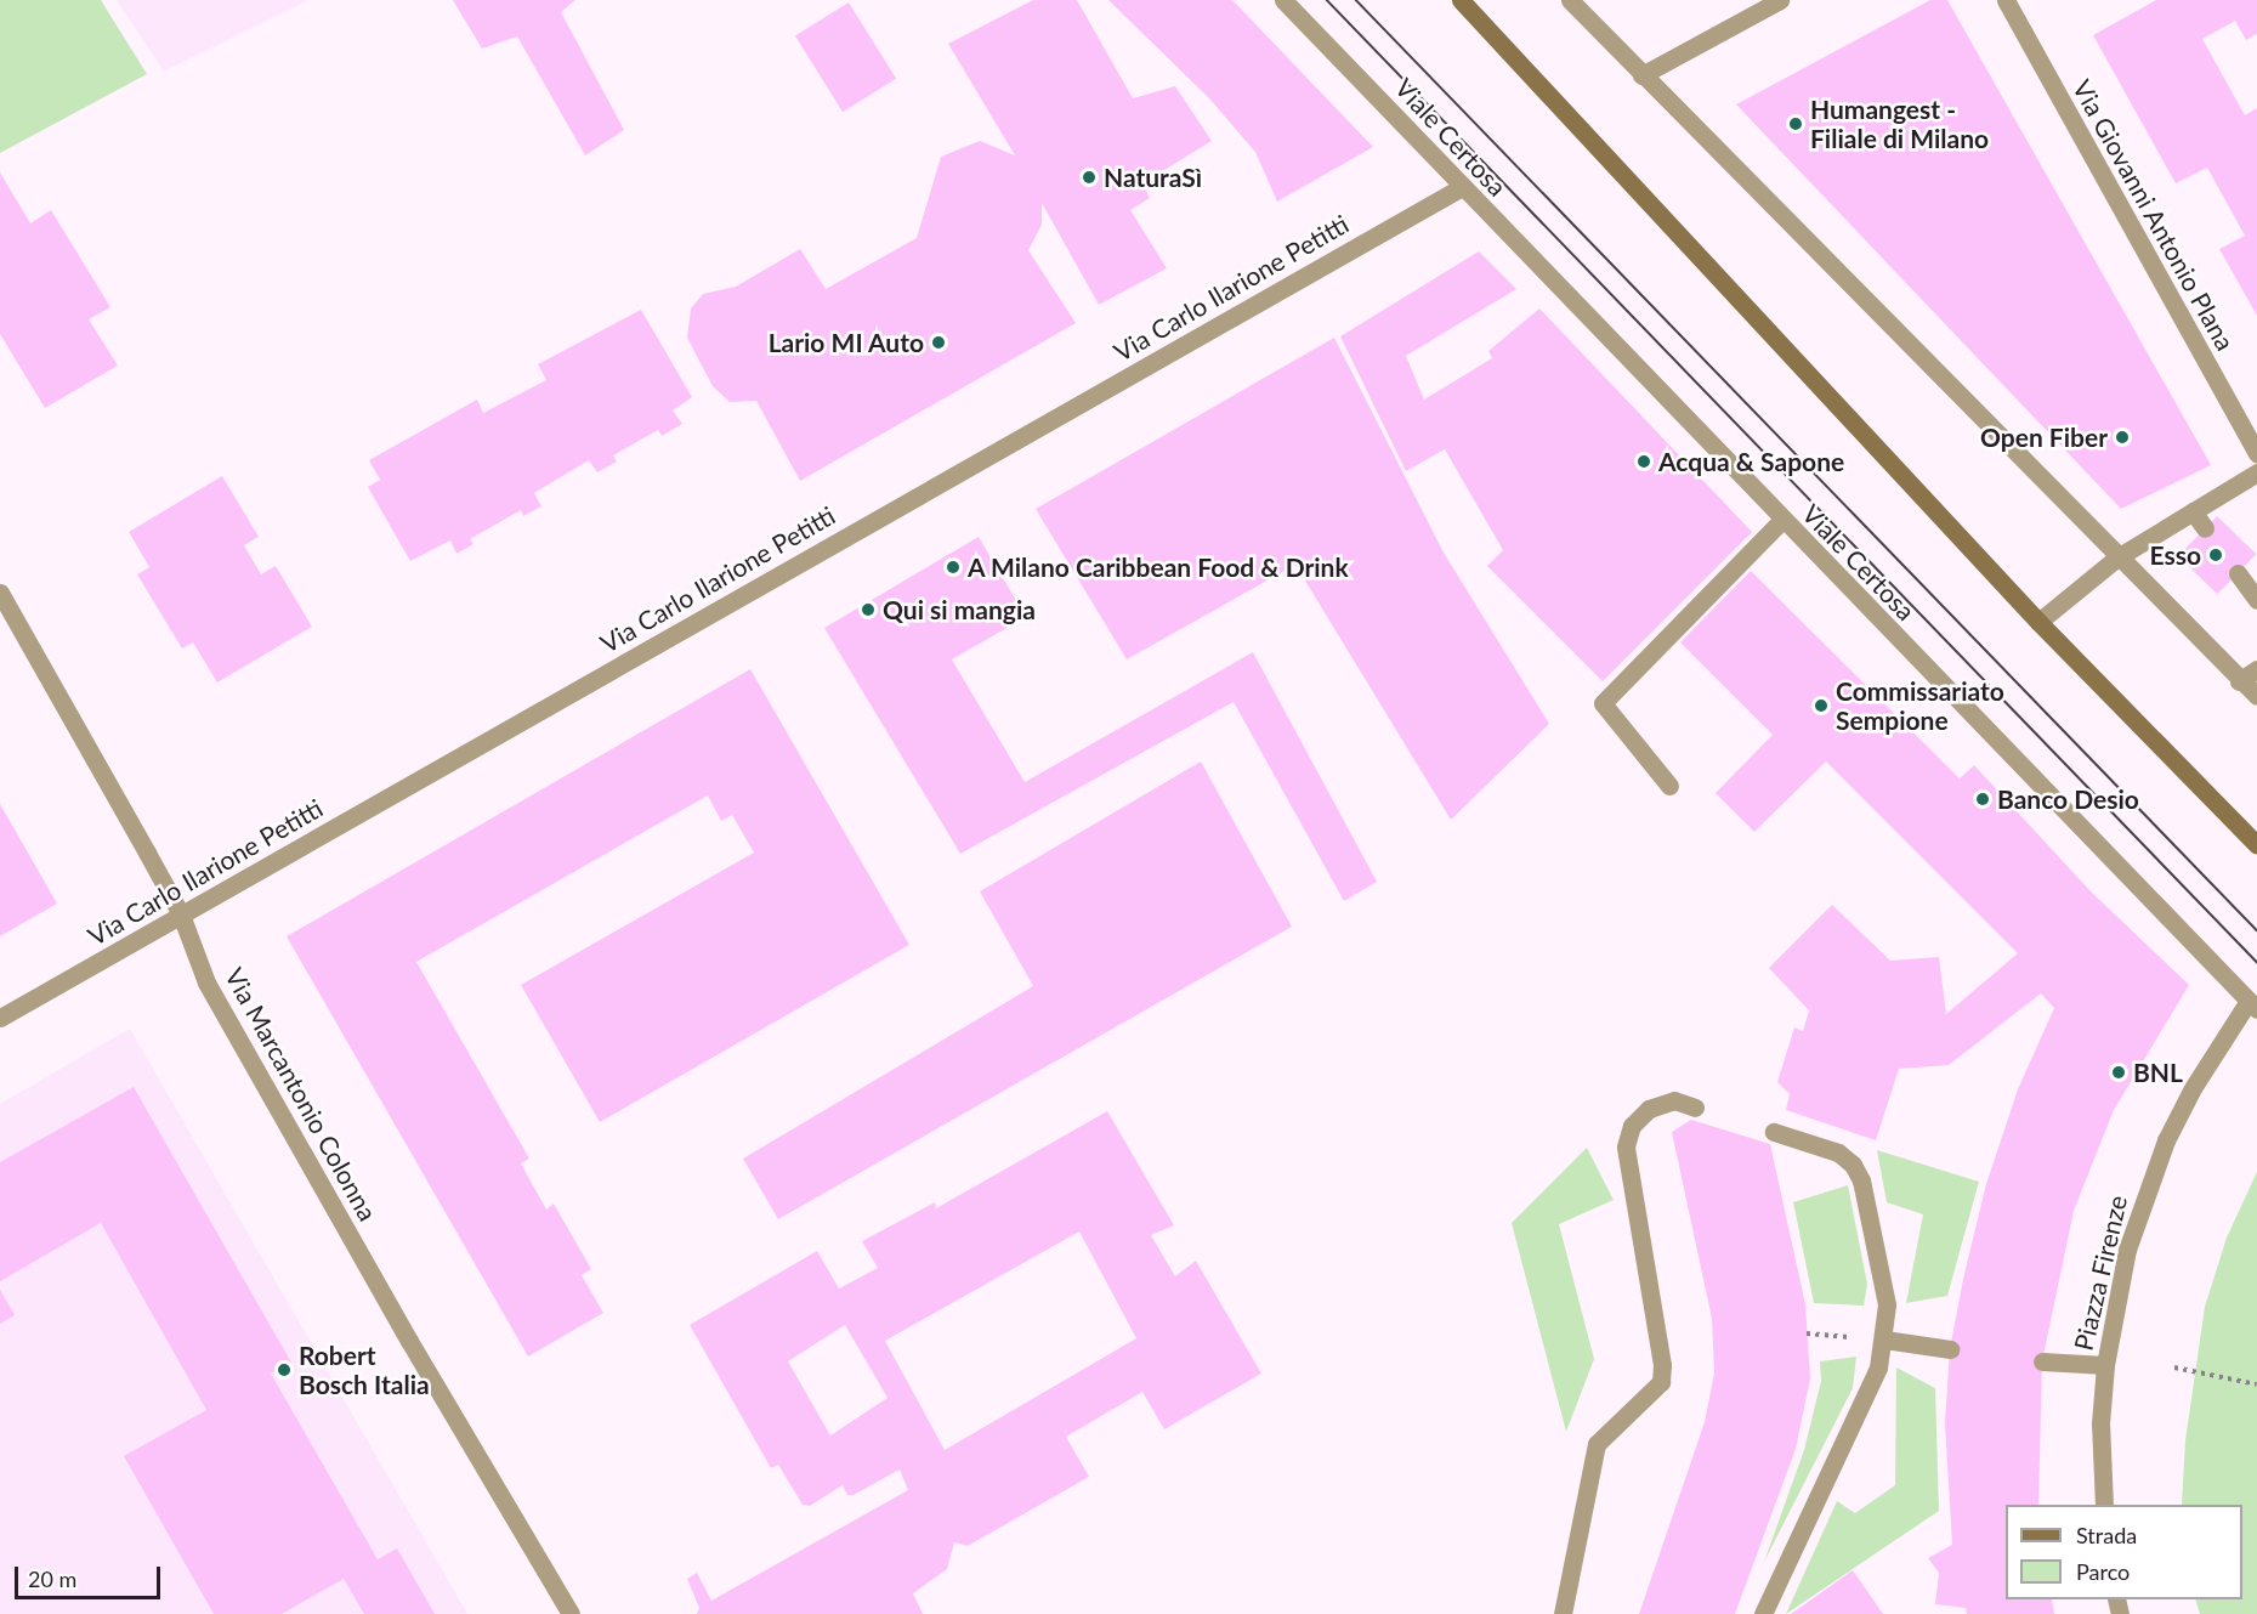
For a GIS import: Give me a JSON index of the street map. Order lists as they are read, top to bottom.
{
  "streets": {
    "street": [
      "Viale Certosa",
      "Via Giovanni Antonio Plana",
      "Via Carlo Ilarione Petitti",
      "Via Marcantonio Colonna",
      "Piazza Firenze"
    ]
  },
  "crossings": [
    ["Viale Certosa", "Via Carlo Ilarione Petitti"],
    ["Viale Certosa", "Piazza Firenze"],
    ["Via Carlo Ilarione Petitti", "Via Marcantonio Colonna"]
  ],
  "places": [
    "Humangest - Filiale di Milano",
    "NaturaSì",
    "Lario MI Auto",
    "Open Fiber",
    "Acqua & Sapone",
    "Esso",
    "A Milano Caribbean Food & Drink",
    "Qui si mangia",
    "Commissariato Sempione",
    "Banco Desio",
    "BNL",
    "Robert Bosch Italia"
  ],
  "legend": ["Strada", "Parco"],
  "scale_bar": "20 m"
}
